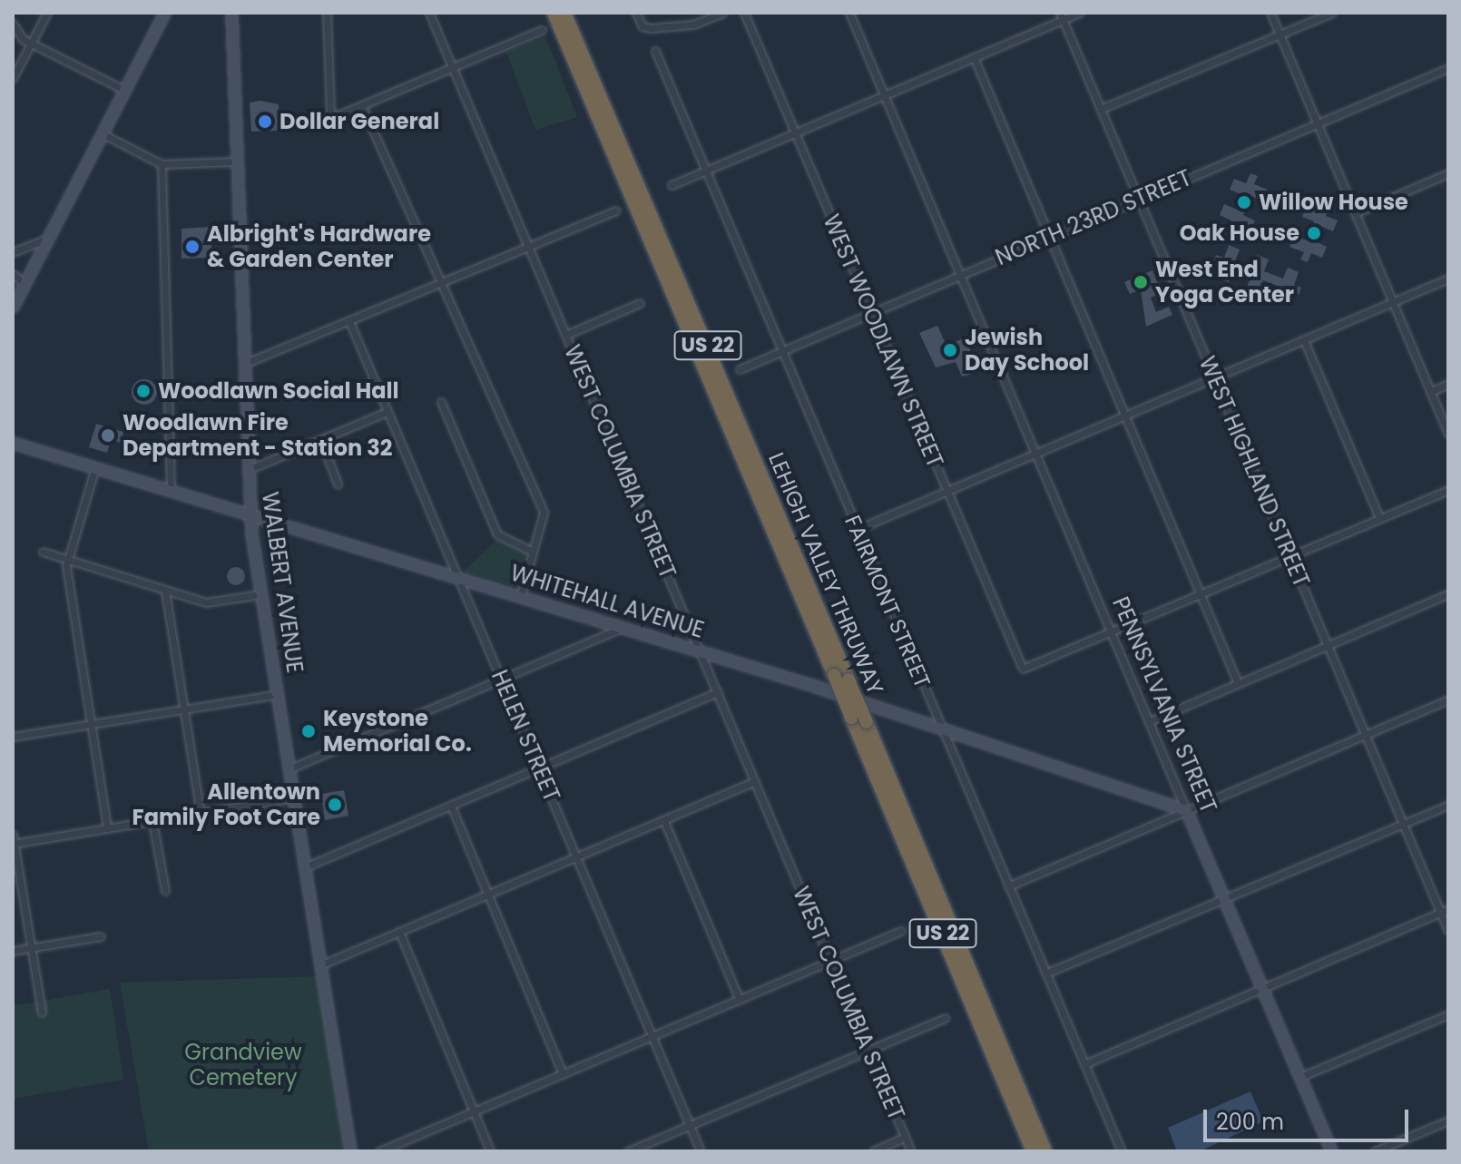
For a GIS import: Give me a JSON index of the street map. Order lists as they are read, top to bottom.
{
  "streets": {
    "highway": ["US 22", "LEHIGH VALLEY THRUWAY"],
    "street": [
      "NORTH 23RD STREET",
      "WEST WOODLAWN STREET",
      "WEST COLUMBIA STREET",
      "WEST HIGHLAND STREET",
      "WALBERT AVENUE",
      "WHITEHALL AVENUE",
      "FAIRMONT STREET",
      "PENNSYLVANIA STREET",
      "HELEN STREET"
    ]
  },
  "crossings": [
    ["NORTH 23RD STREET", "WEST WOODLAWN STREET"],
    ["NORTH 23RD STREET", "WEST HIGHLAND STREET"],
    ["NORTH 23RD STREET", "FAIRMONT STREET"],
    ["NORTH 23RD STREET", "PENNSYLVANIA STREET"],
    ["WEST WOODLAWN STREET", "PENNSYLVANIA STREET"],
    ["WEST COLUMBIA STREET", "WHITEHALL AVENUE"],
    ["WALBERT AVENUE", "WHITEHALL AVENUE"],
    ["WHITEHALL AVENUE", "FAIRMONT STREET"],
    ["WHITEHALL AVENUE", "PENNSYLVANIA STREET"],
    ["WHITEHALL AVENUE", "HELEN STREET"]
  ],
  "parks": ["Grandview Cemetery"],
  "places": [
    "Dollar General",
    "Willow House",
    "Oak House",
    "Albright's Hardware & Garden Center",
    "West End Yoga Center",
    "Jewish Day School",
    "Woodlawn Social Hall",
    "Woodlawn Fire Department - Station 32",
    "Keystone Memorial Co.",
    "Allentown Family Foot Care"
  ],
  "scale_bar": "200 m"
}
